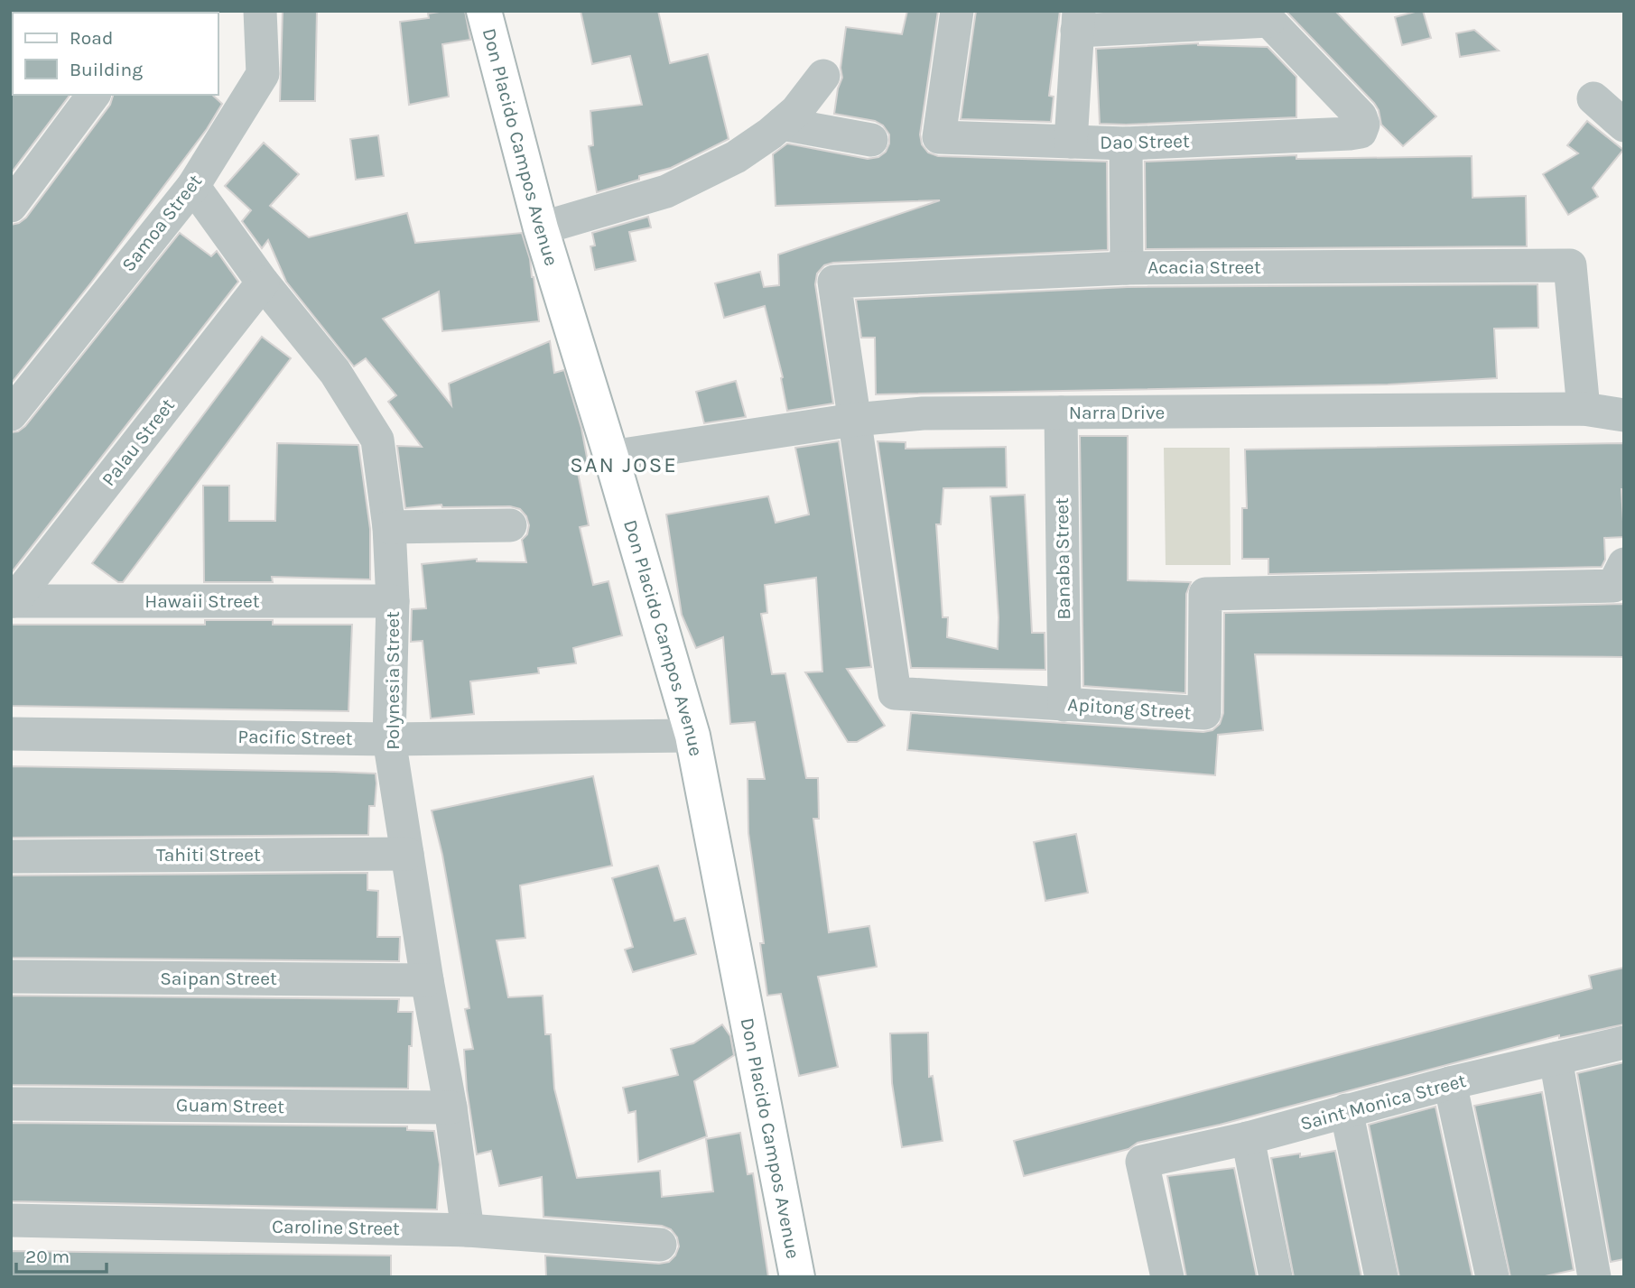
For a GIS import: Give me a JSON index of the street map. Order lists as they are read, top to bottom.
{
  "streets": {
    "main road": ["Don Placido Campos Avenue"],
    "street": [
      "Dao Street",
      "Samoa Street",
      "Acacia Street",
      "Narra Drive",
      "Palau Street",
      "Banaba Street",
      "Hawaii Street",
      "Polynesia Street",
      "Apitong Street",
      "Pacific Street",
      "Tahiti Street",
      "Saipan Street",
      "Saint Monica Street",
      "Guam Street",
      "Caroline Street"
    ]
  },
  "crossings": [
    ["Don Placido Campos Avenue", "Narra Drive"],
    ["Don Placido Campos Avenue", "Pacific Street"],
    ["Samoa Street", "Polynesia Street"],
    ["Acacia Street", "Narra Drive"],
    ["Acacia Street", "Apitong Street"],
    ["Narra Drive", "Banaba Street"],
    ["Narra Drive", "Apitong Street"],
    ["Palau Street", "Hawaii Street"],
    ["Palau Street", "Polynesia Street"],
    ["Banaba Street", "Apitong Street"],
    ["Hawaii Street", "Polynesia Street"],
    ["Polynesia Street", "Pacific Street"],
    ["Polynesia Street", "Tahiti Street"],
    ["Polynesia Street", "Saipan Street"],
    ["Polynesia Street", "Guam Street"],
    ["Polynesia Street", "Caroline Street"]
  ],
  "districts": ["SAN JOSE"],
  "legend": ["Road", "Building"],
  "scale_bar": "20 m"
}
